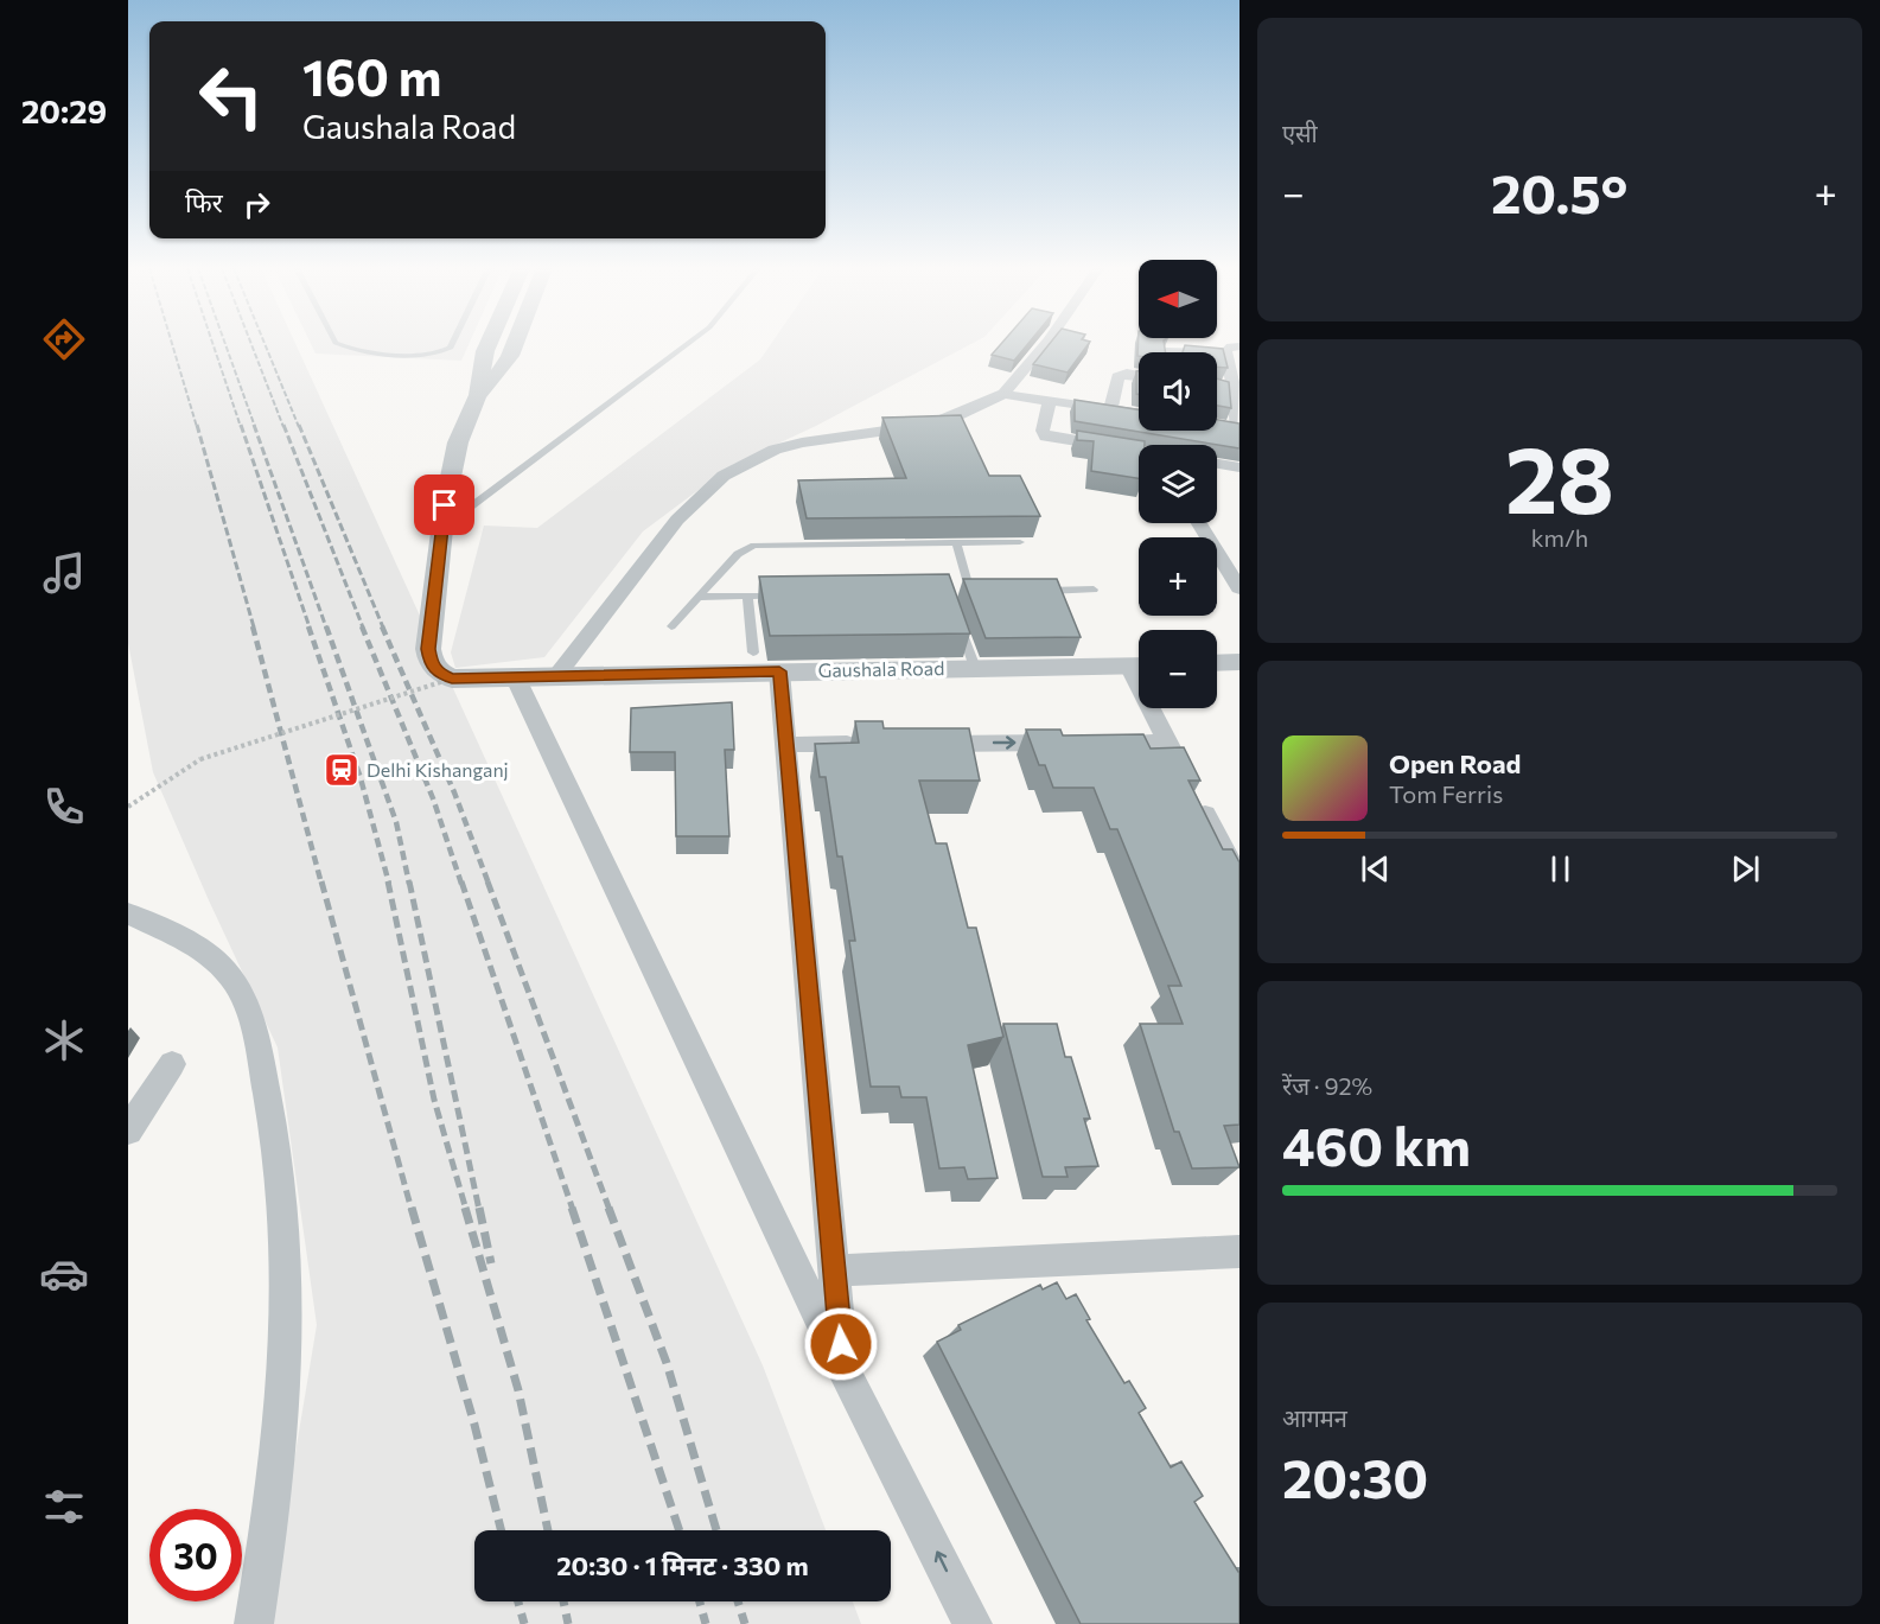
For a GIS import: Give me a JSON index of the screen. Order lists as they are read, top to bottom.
{
  "streets": {
    "street": ["Gaushala Road"]
  },
  "places": {
    "station": ["Delhi Kishanganj"]
  },
  "north": "left",
  "page": {
    "tabs": "20:29",
    "tile": [
      "एसी",
      ["28", "km/h"],
      ["रेंज · 92%", "460 km"],
      ["आगमन", "20:30"]
    ],
    "turn": ["160 m", "Gaushala Road"],
    "heat": ["−", "20.5°", "+"],
    "then": "फिर",
    "map_buttons": ["+", "−"],
    "song": ["Open Road", "Tom Ferris"],
    "limit": "30",
    "trip": "20:30 · 1 मिनट · 330 m"
  }
}
